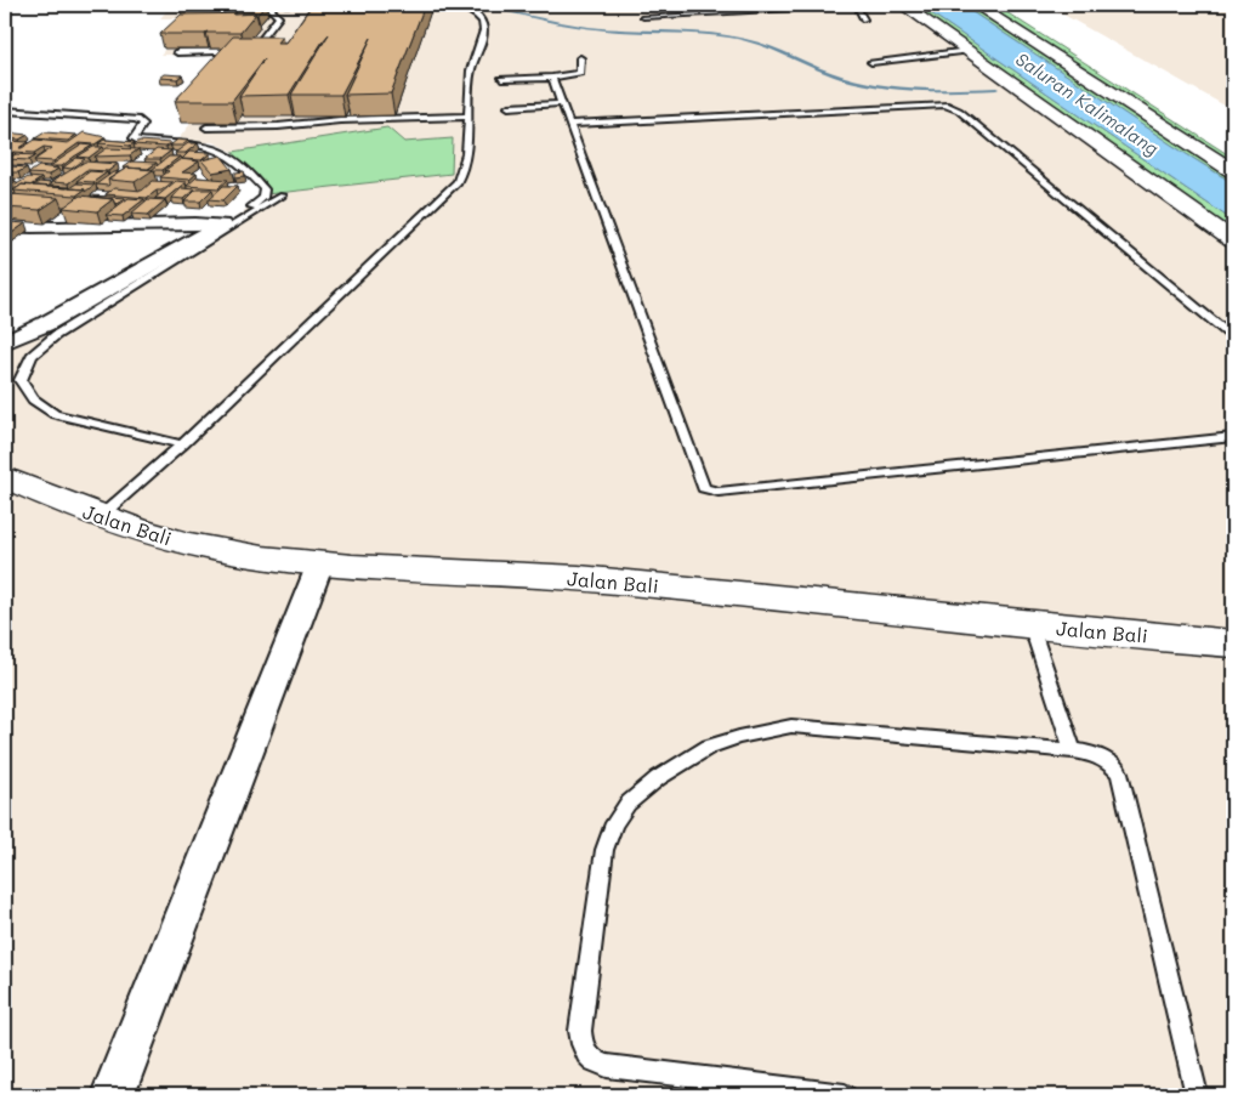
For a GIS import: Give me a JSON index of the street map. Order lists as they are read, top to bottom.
{
  "streets": {
    "main road": ["Jalan Bali"]
  },
  "water": ["Saluran Kalimalang"]
}
